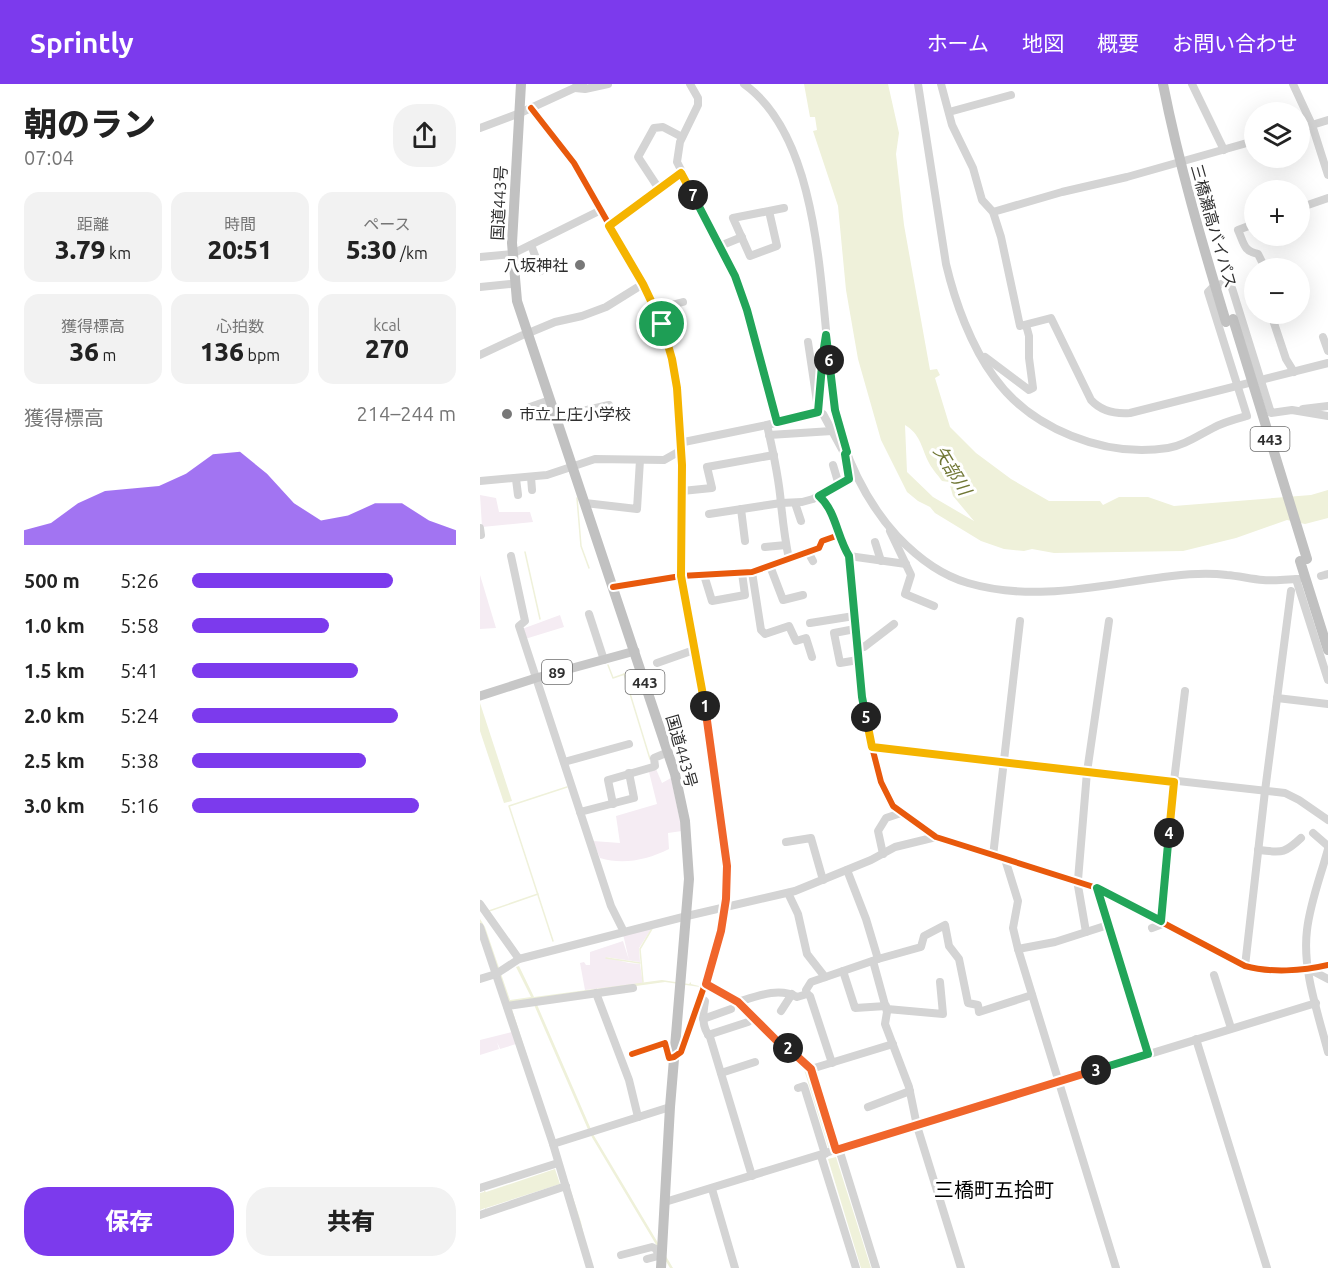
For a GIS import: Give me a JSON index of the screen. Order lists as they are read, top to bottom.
{
  "streets": {
    "highway": ["国道443号", "三橋瀬高バイパス", "443"],
    "main road": ["89"]
  },
  "crossings": [
    ["国道443号", "89"]
  ],
  "districts": ["三橋町五拾町"],
  "water": ["矢部川"],
  "places": ["八坂神社", "市立上庄小学校"],
  "page": {
    "header": "Sprintly",
    "nav": [
      "ホーム",
      "地図",
      "概要",
      "お問い合わせ"
    ],
    "heading": ["朝のラン", "07:04"],
    "map_buttons": ["+", "−"],
    "pins": [
      "7",
      "6",
      "1",
      "5",
      "4",
      "2",
      "3"
    ],
    "stats": [
      ["距離", "3.79 km"],
      ["時間", "20:51"],
      ["ペース", "5:30 /km"],
      ["獲得標高", "36 m"],
      ["心拍数", "136 bpm"],
      ["kcal", "270"]
    ],
    "chart": ["獲得標高", "214–244 m"],
    "list": [
      {
        "name": "500 m",
        "note": "5:26"
      },
      {
        "name": "1.0 km",
        "note": "5:58"
      },
      {
        "name": "1.5 km",
        "note": "5:41"
      },
      {
        "name": "2.0 km",
        "note": "5:24"
      },
      {
        "name": "2.5 km",
        "note": "5:38"
      },
      {
        "name": "3.0 km",
        "note": "5:16"
      }
    ],
    "buttons": ["保存", "共有"]
  }
}
